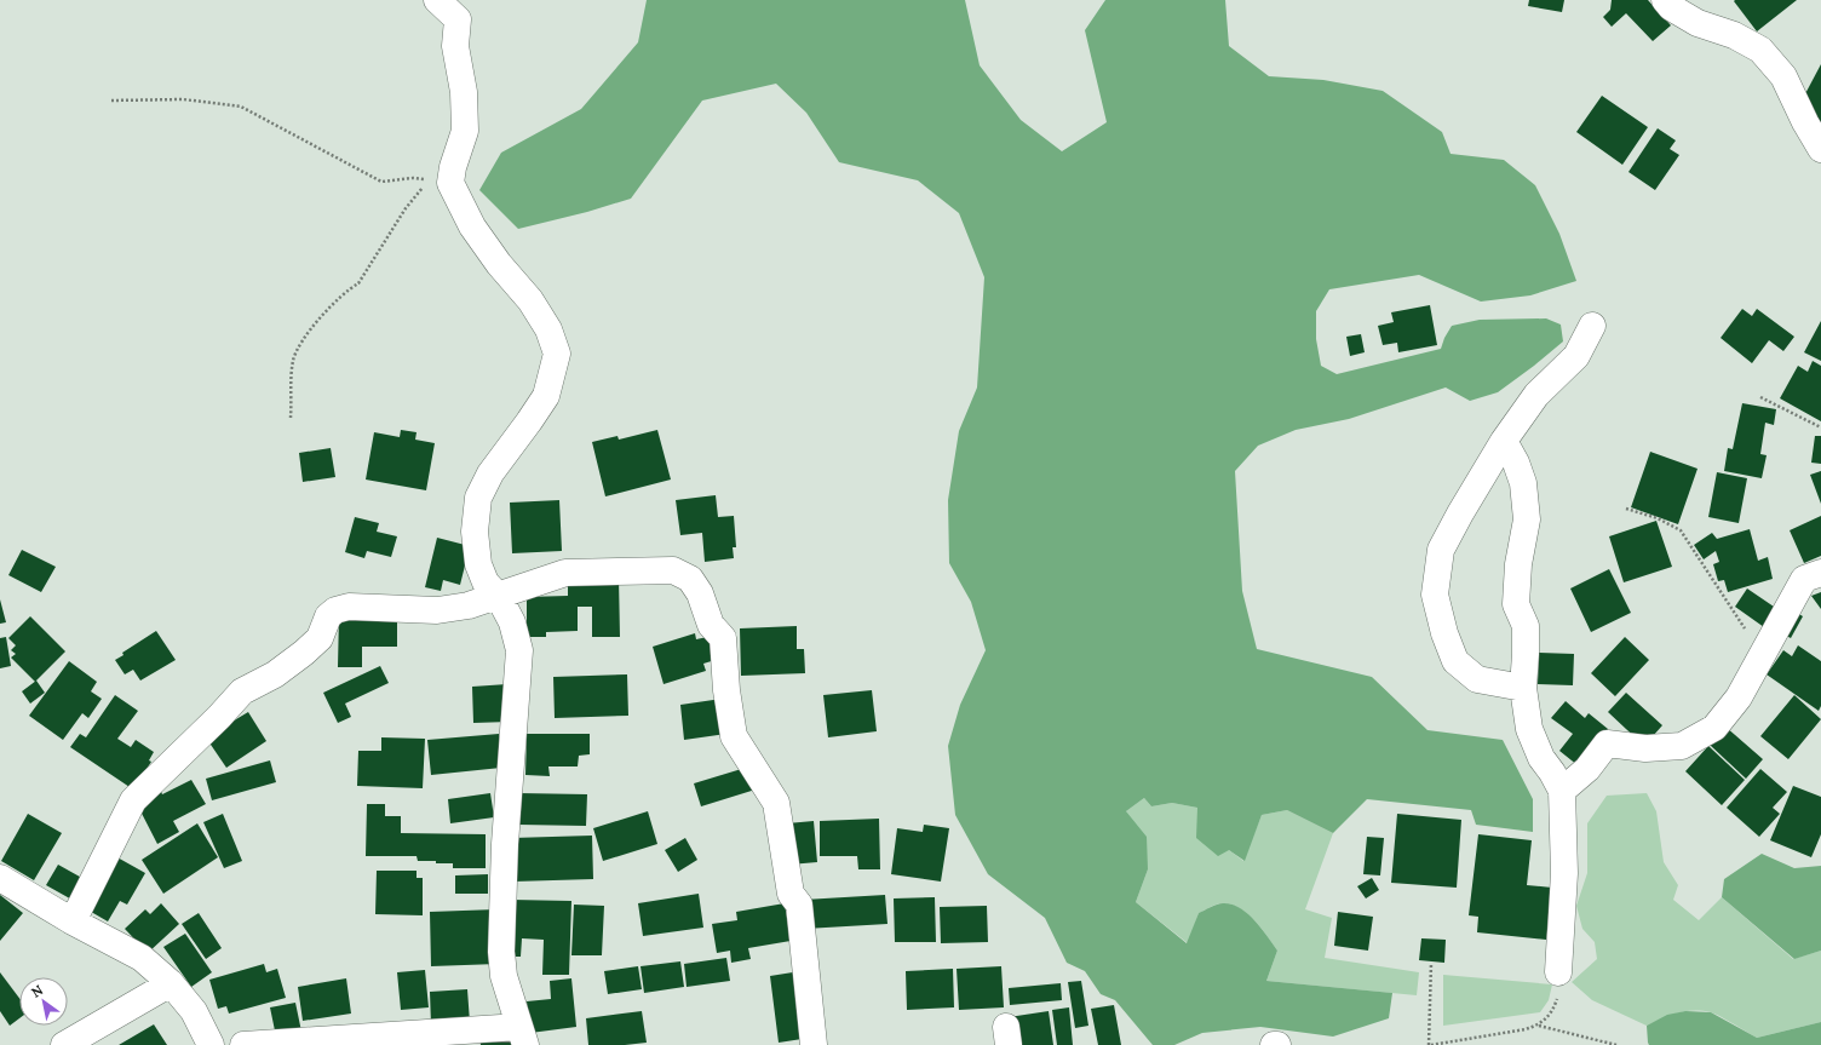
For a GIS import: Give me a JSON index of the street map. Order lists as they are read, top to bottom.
{
  "north": "top left"
}
